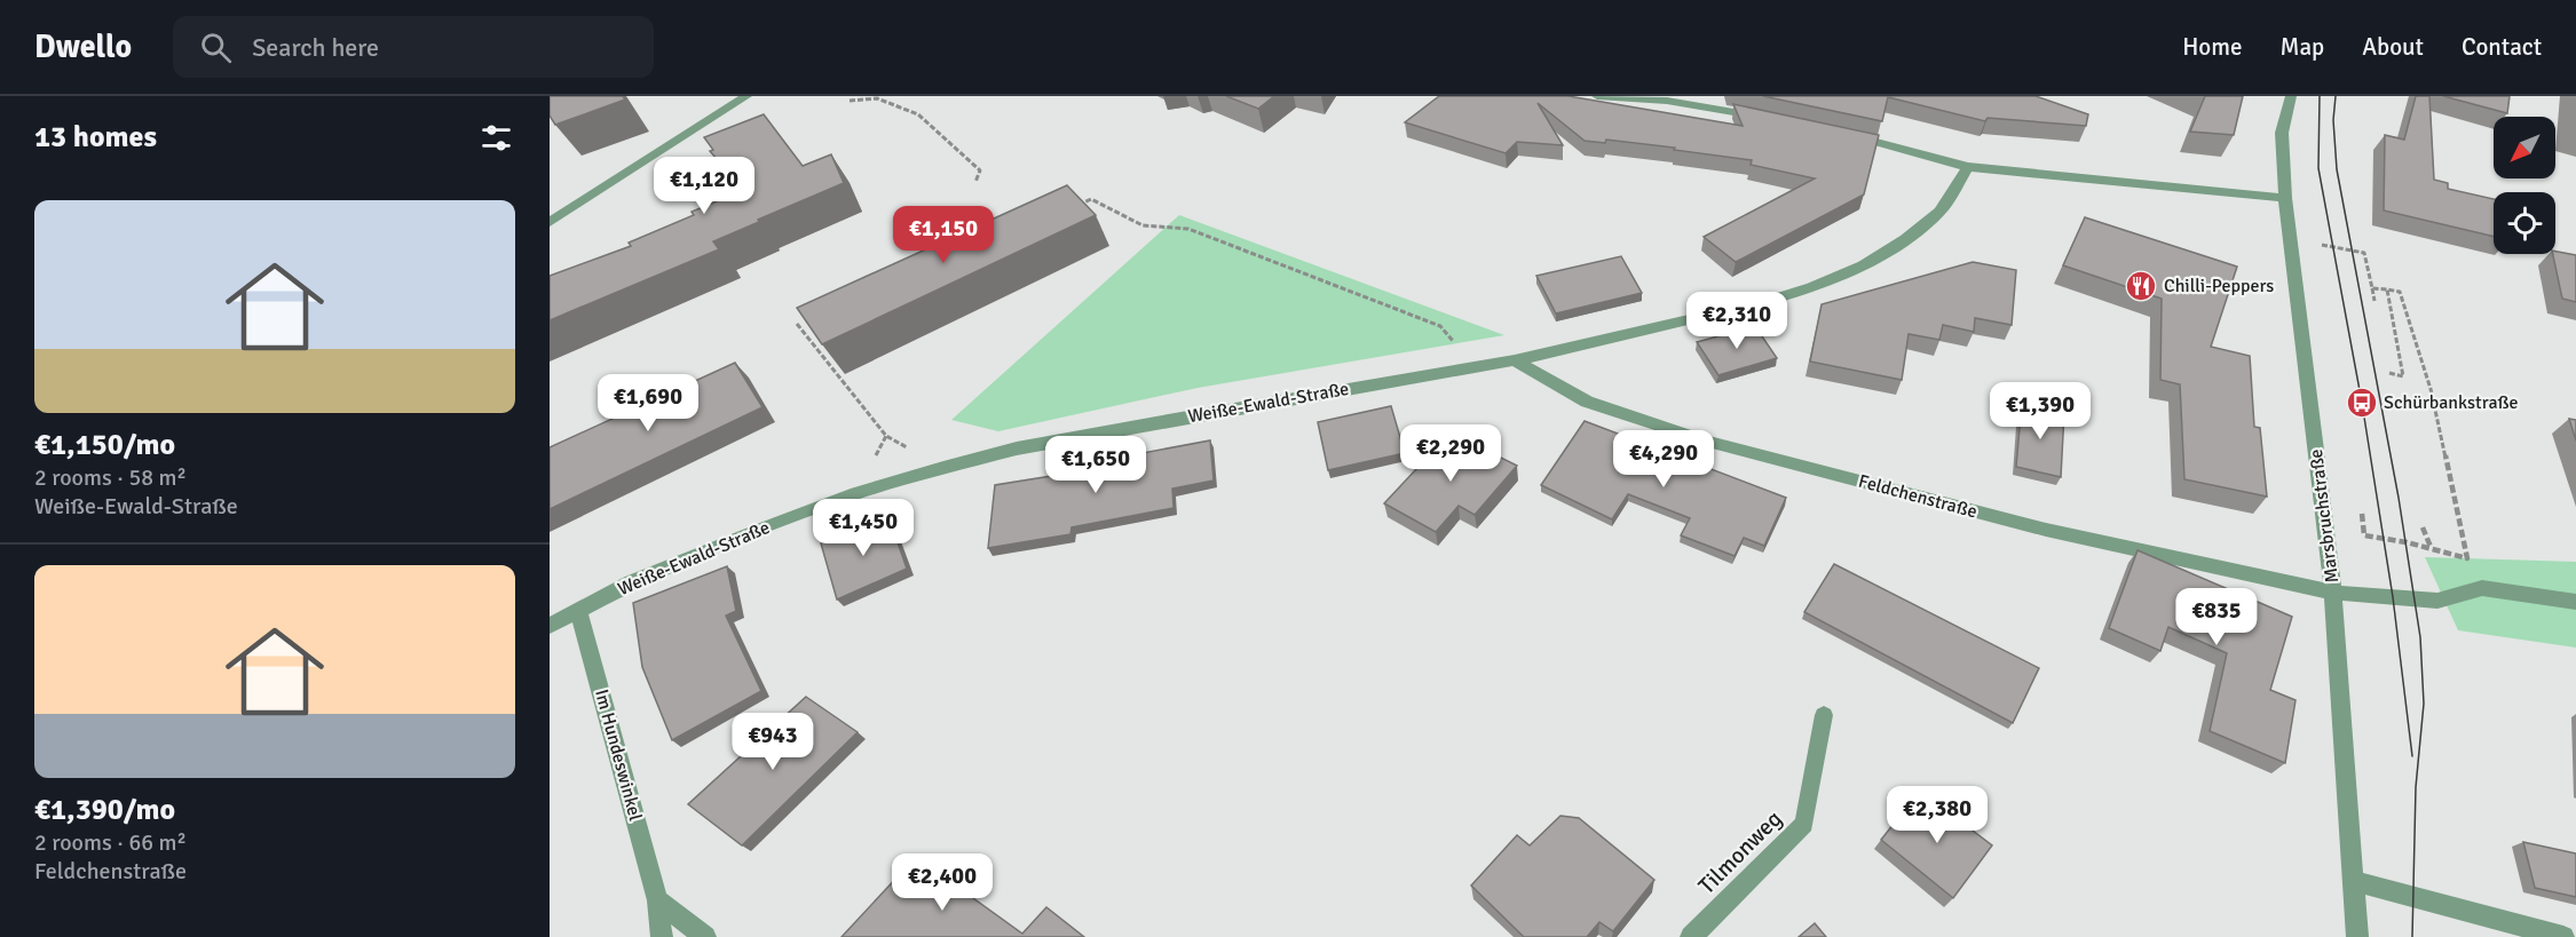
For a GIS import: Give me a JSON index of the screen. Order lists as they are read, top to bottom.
{
  "streets": {
    "street": [
      "Weiße-Ewald-Straße",
      "Feldchenstraße",
      "Marsbruchstraße",
      "Im Hundeswinkel",
      "Tilmonweg"
    ]
  },
  "crossings": [
    ["Weiße-Ewald-Straße", "Feldchenstraße"],
    ["Weiße-Ewald-Straße", "Im Hundeswinkel"],
    ["Feldchenstraße", "Marsbruchstraße"]
  ],
  "places": {
    "restaurant": ["Chilli-Peppers"],
    "bus stop": ["Schürbankstraße"]
  },
  "north": "bottom left",
  "page": {
    "header": "Dwello",
    "search": "Search here",
    "nav": [
      "Home",
      "Map",
      "About",
      "Contact"
    ],
    "heading": "13 homes",
    "price": [
      "€1,120",
      "€1,150",
      "€2,310",
      "€1,690",
      "€1,390",
      "€2,290",
      "€4,290",
      "€1,650",
      "€1,450",
      "€835",
      "€943",
      "€2,380",
      "€2,400"
    ],
    "list": [
      {
        "name": "€1,150/mo",
        "note": "2 rooms · 58 m² · Weiße-Ewald-Straße"
      },
      {
        "name": "€1,390/mo",
        "note": "2 rooms · 66 m² · Feldchenstraße"
      }
    ]
  }
}
